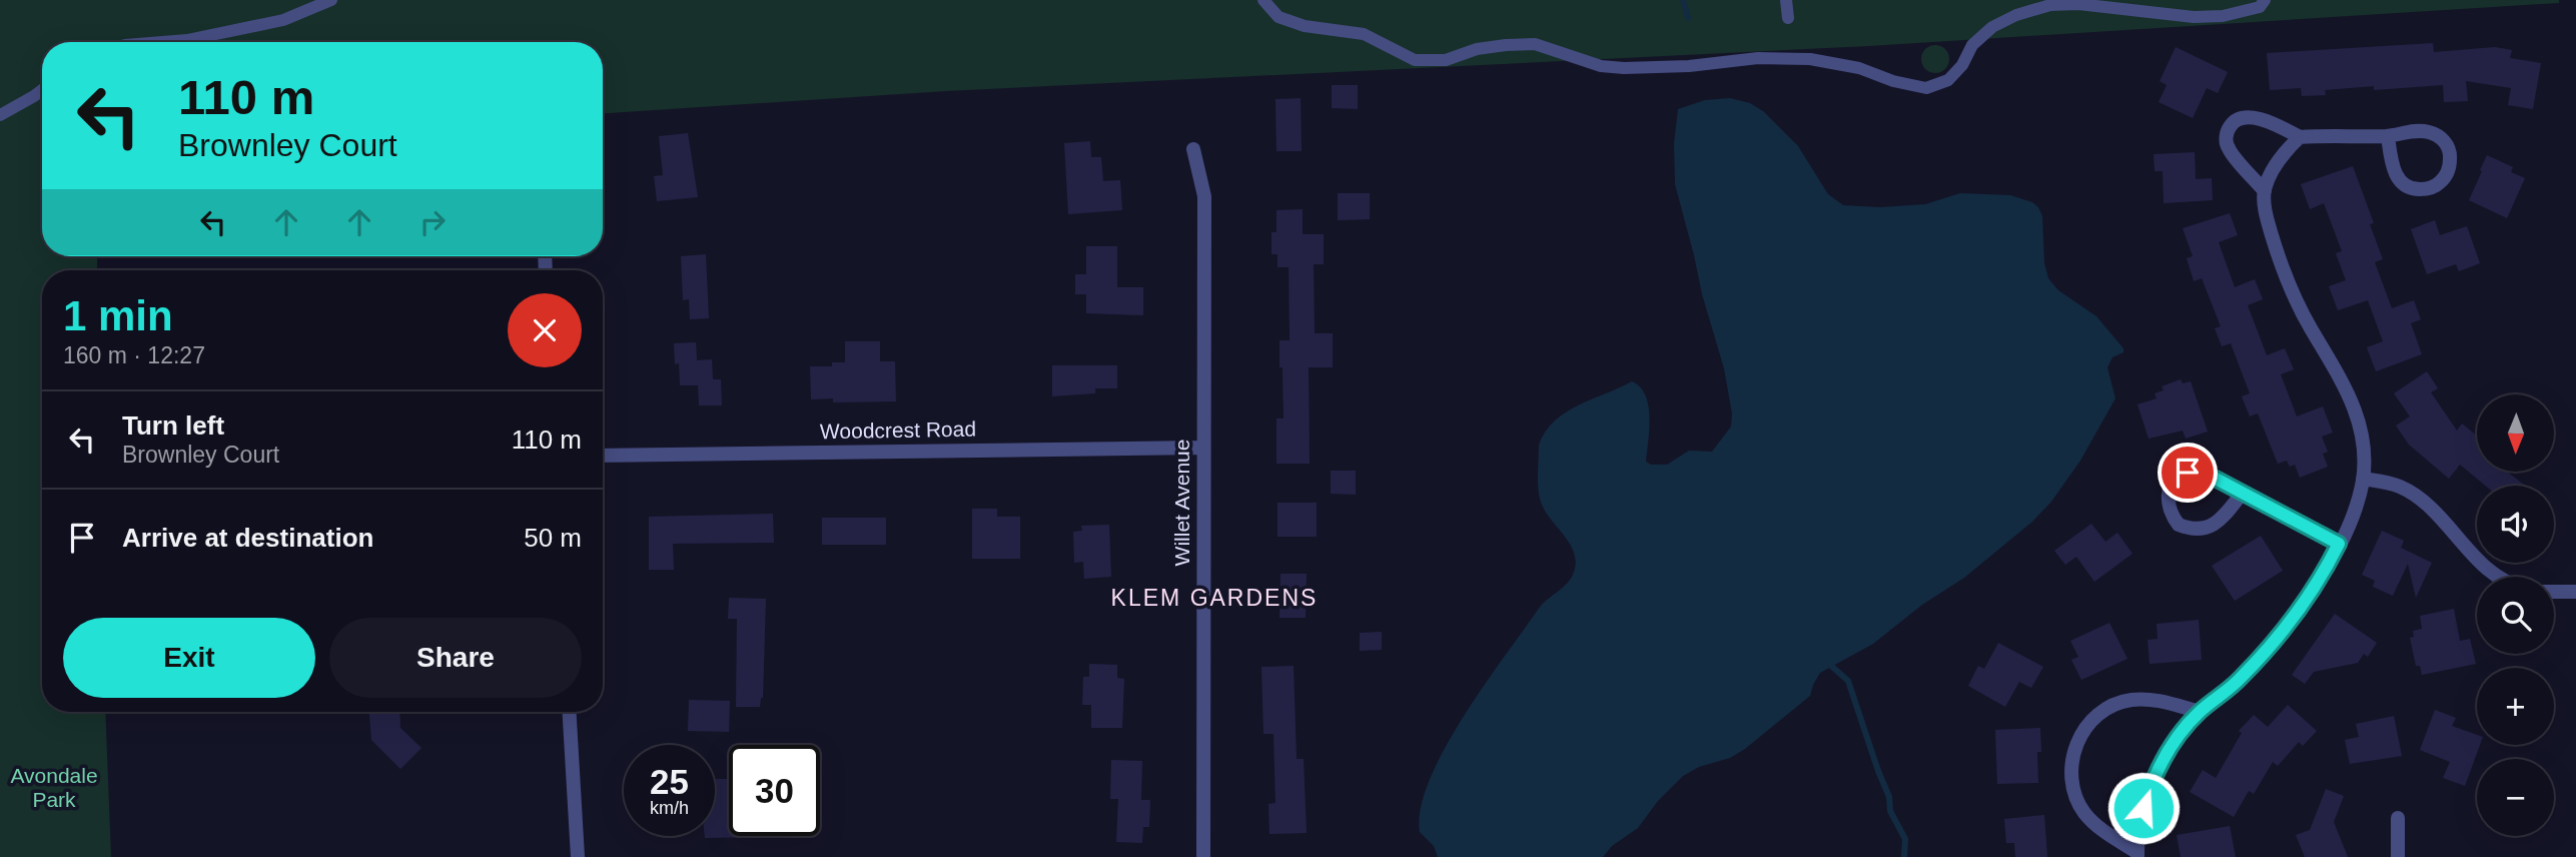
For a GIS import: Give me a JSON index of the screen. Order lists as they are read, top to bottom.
{
  "streets": {
    "street": ["Woodcrest Road", "Willet Avenue"]
  },
  "crossings": [
    ["Woodcrest Road", "Willet Avenue"]
  ],
  "districts": ["KLEM GARDENS"],
  "parks": ["Avondale Park"],
  "north": "bottom",
  "page": {
    "turn": ["110 m", "Brownley Court"],
    "heading": ["1 min", "160 m · 12:27"],
    "list": [
      {
        "name": "Turn left",
        "note": "Brownley Court",
        "value": "110 m"
      },
      {
        "name": "Arrive at destination",
        "value": "50 m"
      }
    ],
    "map_buttons": ["+", "−"],
    "buttons": ["Exit", "Share"],
    "speed": "25 km/h",
    "limit": "30"
  }
}
